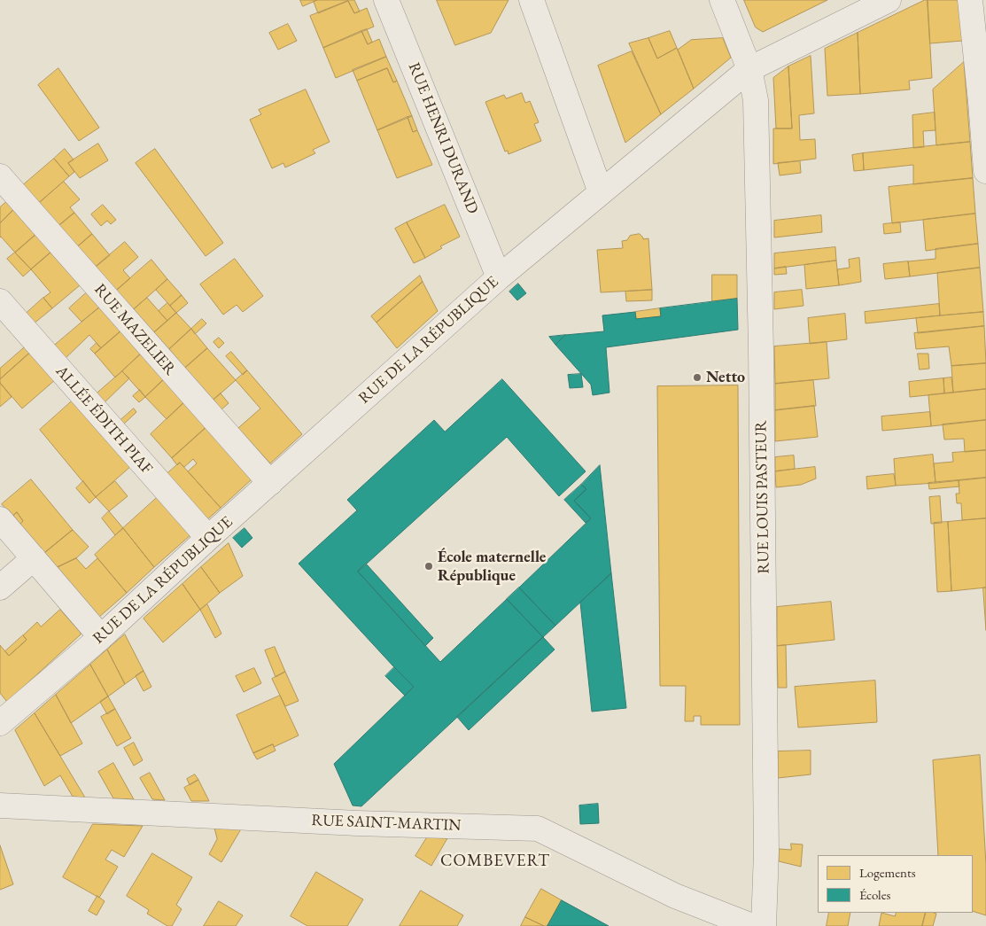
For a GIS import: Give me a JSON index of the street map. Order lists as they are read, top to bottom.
{
  "streets": {
    "street": [
      "RUE HENRI DURAND",
      "RUE MAZELIER",
      "RUE DE LA RÉPUBLIQUE",
      "ALLÉE ÉDITH PIAF",
      "RUE LOUIS PASTEUR",
      "RUE SAINT-MARTIN"
    ]
  },
  "crossings": [
    ["RUE HENRI DURAND", "RUE DE LA RÉPUBLIQUE"],
    ["RUE MAZELIER", "RUE DE LA RÉPUBLIQUE"],
    ["RUE DE LA RÉPUBLIQUE", "ALLÉE ÉDITH PIAF"],
    ["RUE DE LA RÉPUBLIQUE", "RUE LOUIS PASTEUR"]
  ],
  "districts": ["COMBEVERT"],
  "places": ["Netto", "École maternelle République"],
  "legend": ["Logements", "Écoles"]
}
